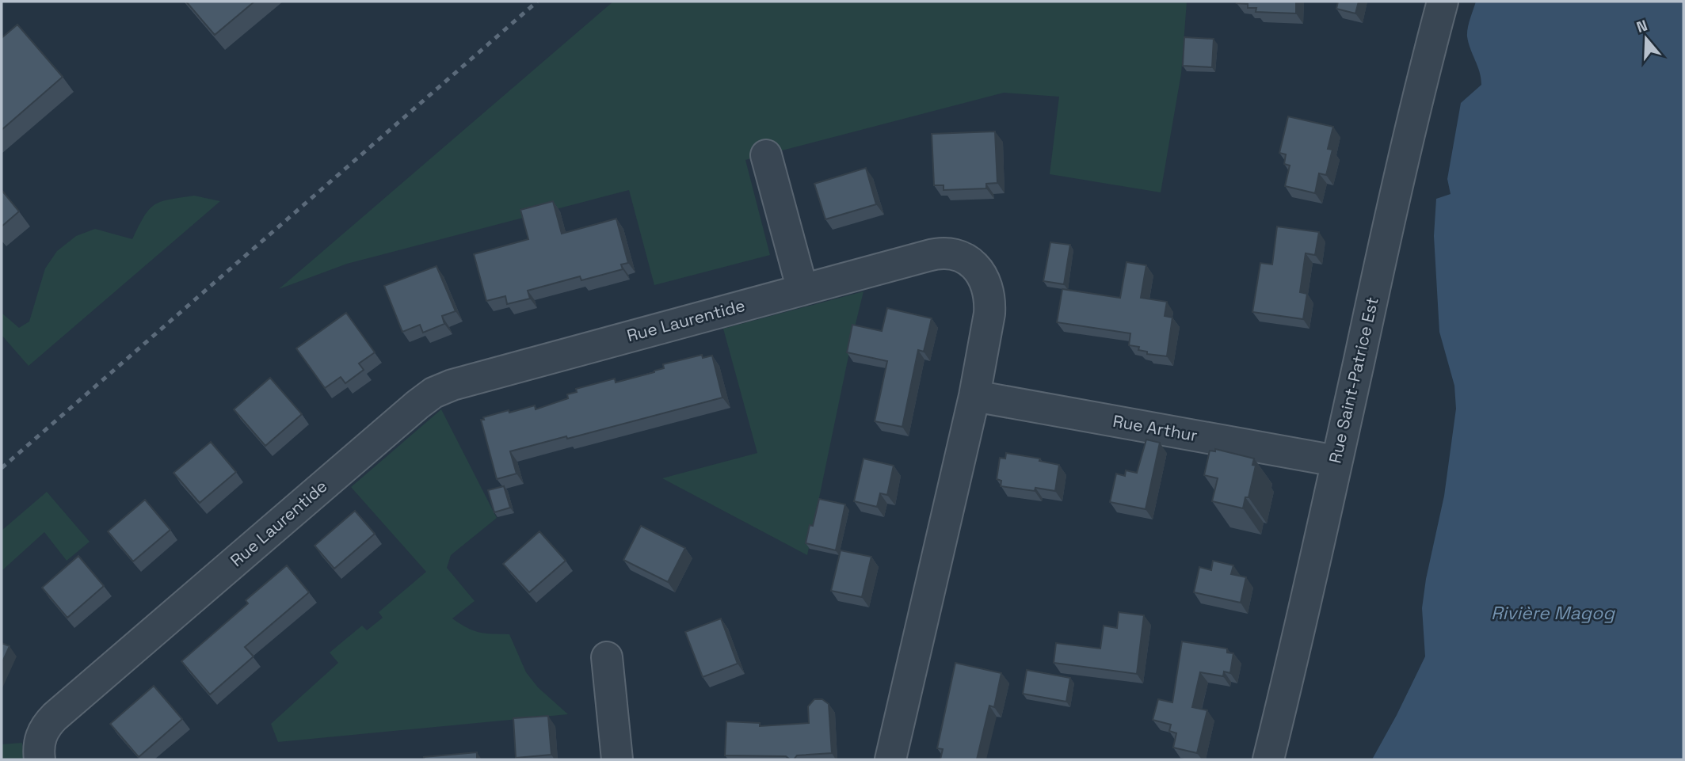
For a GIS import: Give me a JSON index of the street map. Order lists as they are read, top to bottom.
{
  "streets": {
    "street": ["Rue Laurentide", "Rue Saint-Patrice Est", "Rue Arthur"]
  },
  "crossings": [
    ["Rue Laurentide", "Rue Arthur"],
    ["Rue Saint-Patrice Est", "Rue Arthur"]
  ],
  "water": ["Rivière Magog"],
  "north": "top"
}
